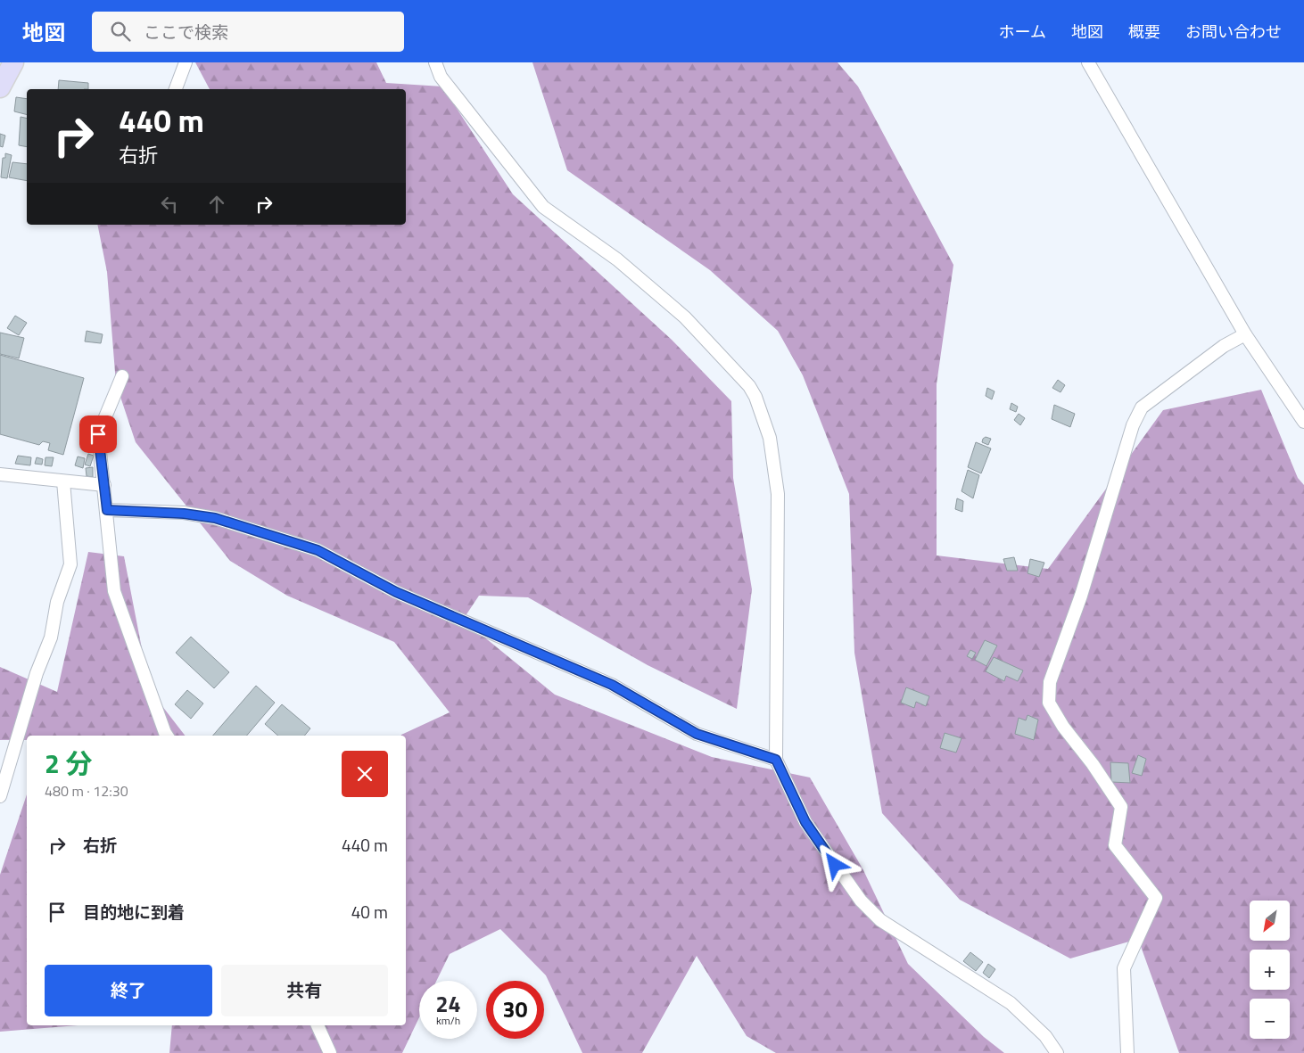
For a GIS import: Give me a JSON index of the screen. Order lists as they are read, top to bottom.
{
  "north": "bottom left",
  "page": {
    "header": "地図",
    "search": "ここで検索",
    "nav": [
      "ホーム",
      "地図",
      "概要",
      "お問い合わせ"
    ],
    "turn": ["440 m", "右折"],
    "heading": ["2 分", "480 m · 12:30"],
    "list": [
      {
        "name": "右折",
        "value": "440 m"
      },
      {
        "name": "目的地に到着",
        "value": "40 m"
      }
    ],
    "map_buttons": ["+", "−"],
    "buttons": ["終了", "共有"],
    "speed": "24 km/h",
    "limit": "30"
  }
}
